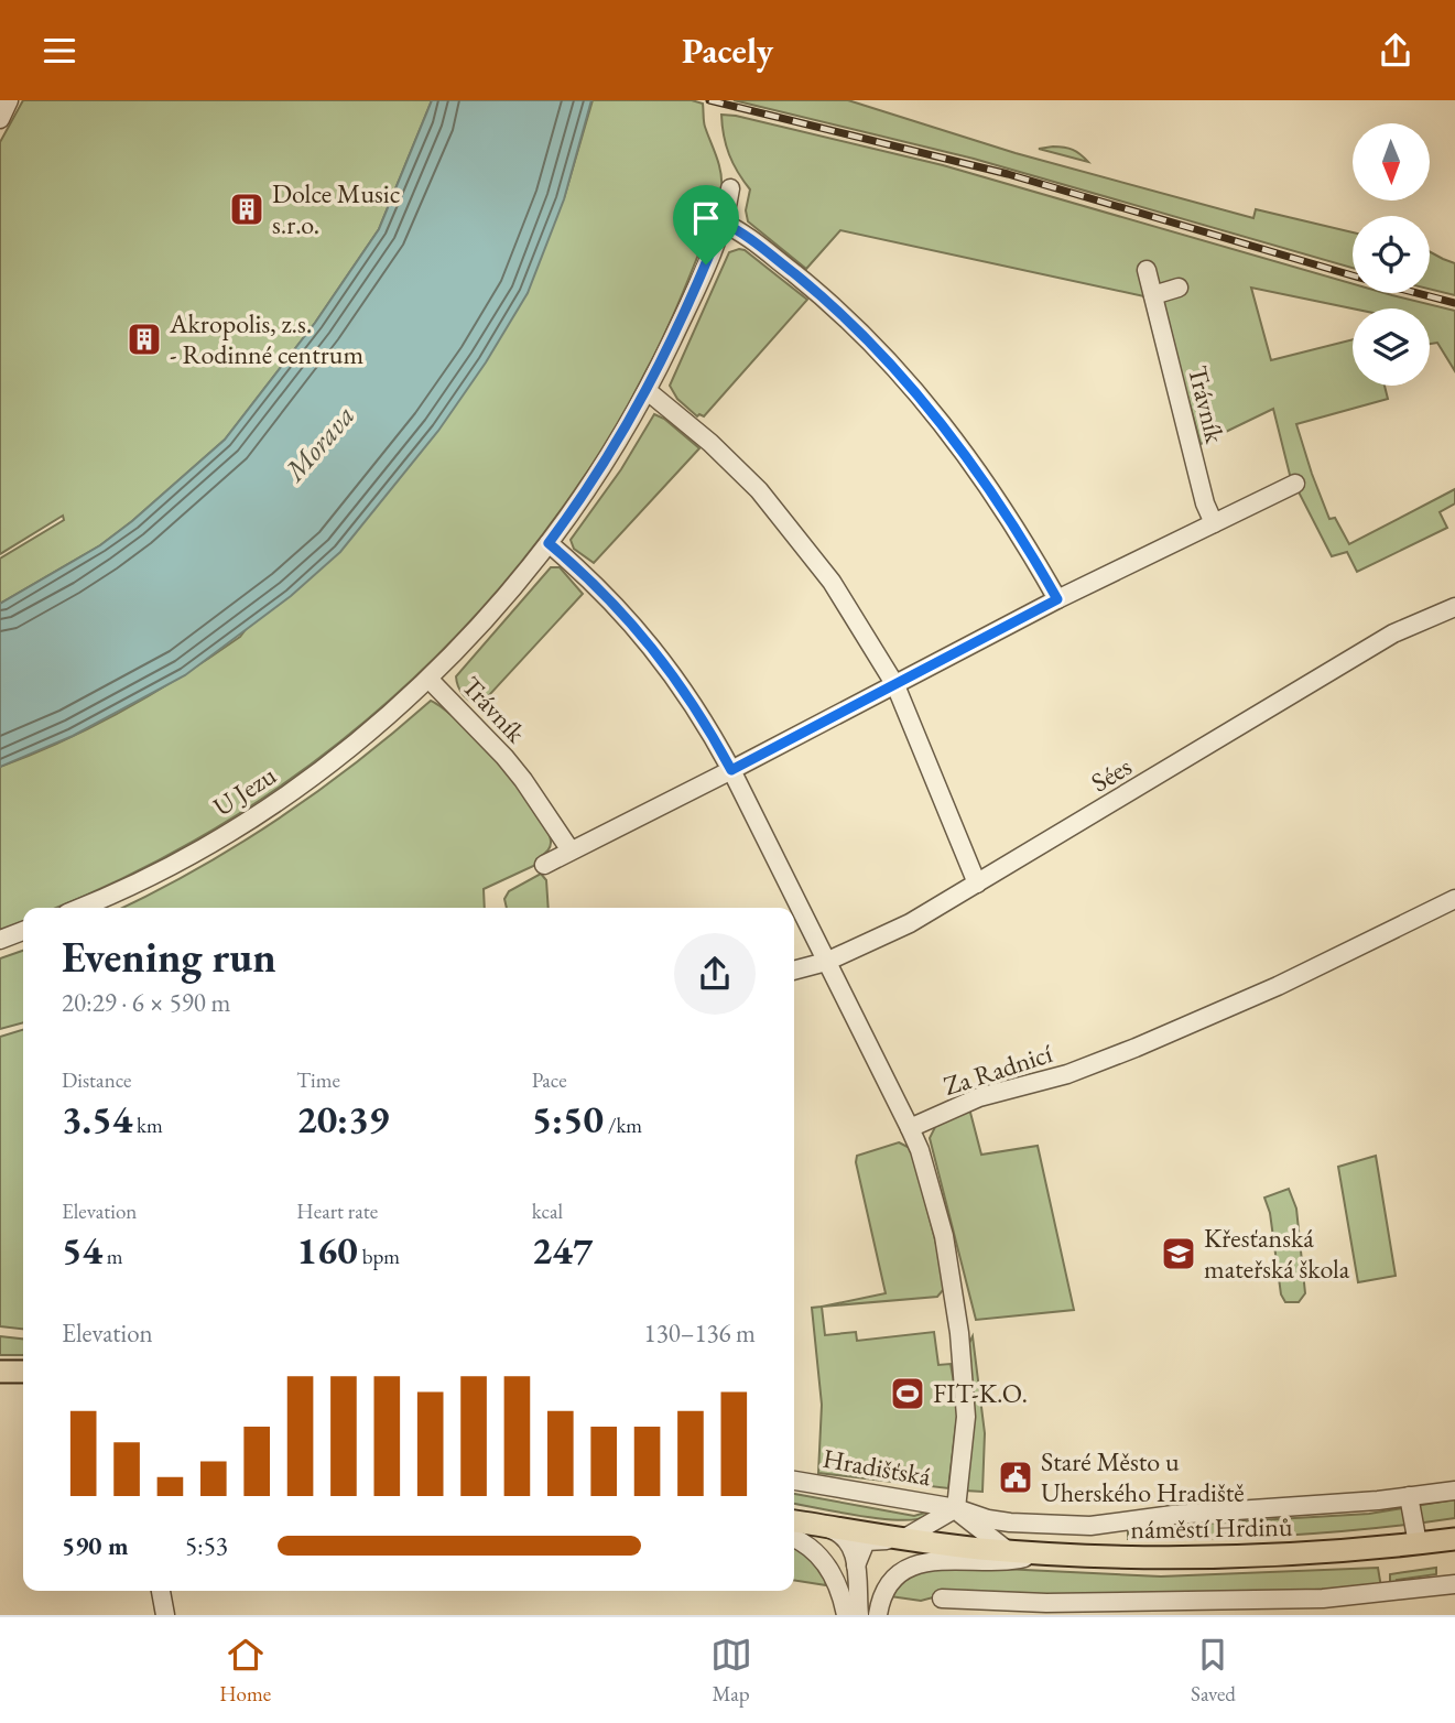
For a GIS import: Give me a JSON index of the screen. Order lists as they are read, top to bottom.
{
  "streets": {
    "main road": ["náměstí Hrdinů"],
    "street": [
      "Trávník",
      "Sées",
      "U Jezu",
      "Za Radnicí",
      "Hradišťská"
    ]
  },
  "crossings": [
    ["Trávník", "U Jezu"],
    ["Hradišťská", "náměstí Hrdinů"]
  ],
  "water": ["Morava"],
  "places": {
    "building": ["Dolce Music s.r.o.", "Akropolis, z.s. - Rodinné centrum"],
    "school or university": ["Křesťanská mateřská škola"],
    "sports": ["FIT-K.O."],
    "public building": ["Staré Město u Uherského Hradiště"]
  },
  "north": "bottom",
  "page": {
    "header": "Pacely",
    "heading": ["Evening run", "20:29 · 6 × 590 m"],
    "stats": [
      ["Distance", "3.54 km"],
      ["Time", "20:39"],
      ["Pace", "5:50 /km"],
      ["Elevation", "54 m"],
      ["Heart rate", "160 bpm"],
      ["kcal", "247"]
    ],
    "chart": ["Elevation", "130–136 m"],
    "list": [
      {
        "name": "590 m",
        "note": "5:53"
      }
    ],
    "tabs": ["Home", "Map", "Saved"]
  }
}
